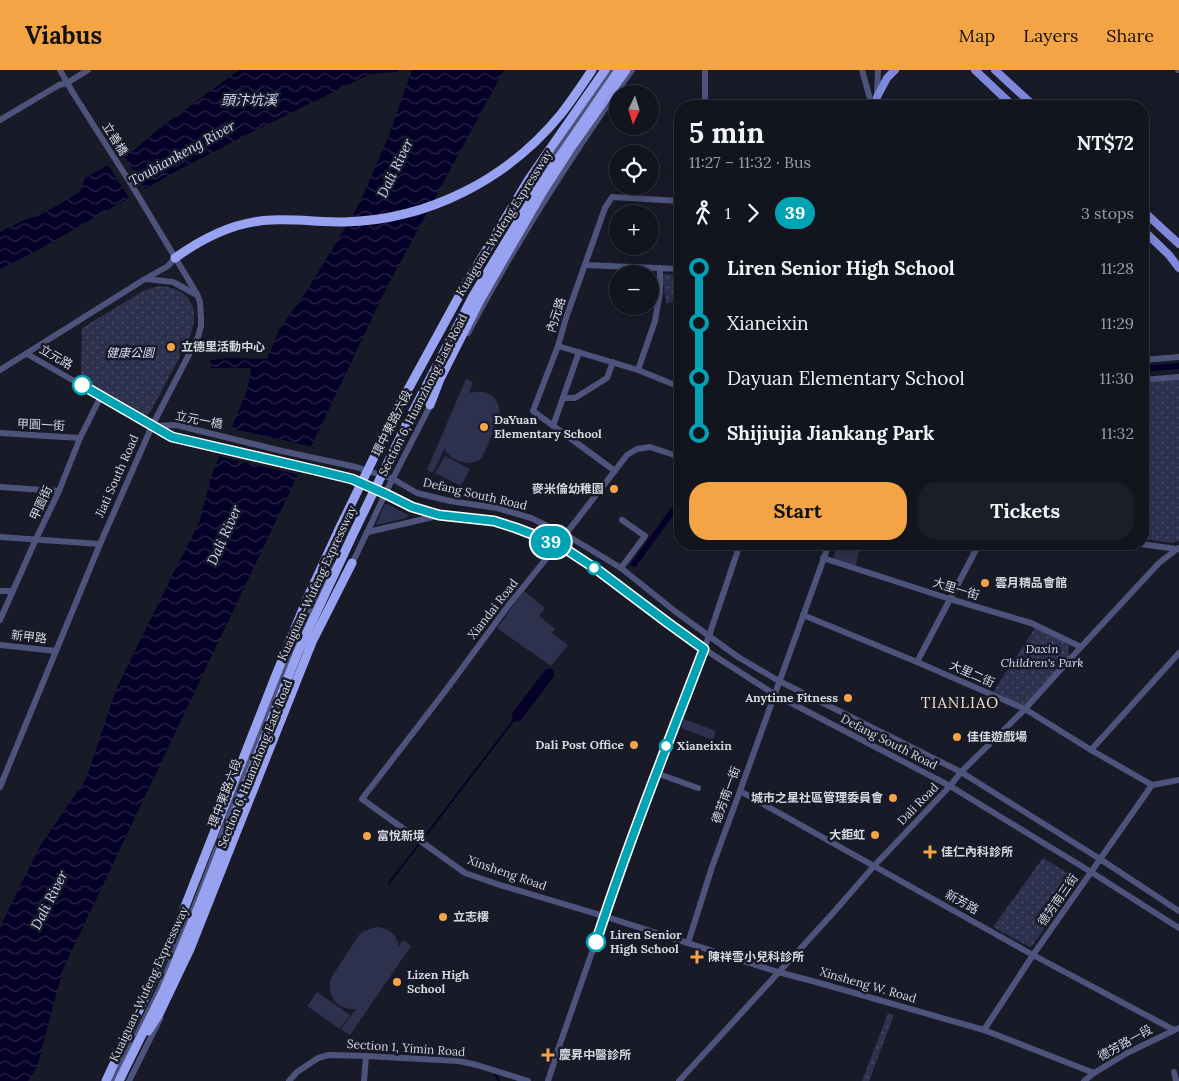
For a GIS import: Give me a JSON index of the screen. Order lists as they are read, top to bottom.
{
  "streets": {
    "highway": ["Kuaiguan-Wufeng Expressway"],
    "street": [
      "立善橋",
      "內元路",
      "立元路",
      "Section 6, Huanzhong East Road",
      "立元一橋",
      "環中東路六段",
      "甲園一街",
      "Jiati South Road",
      "Defang South Road",
      "甲園街",
      "大里一街",
      "Xiandai Road",
      "新甲路",
      "大里二街",
      "德芳南一街",
      "Dali Road",
      "Xinsheng Road",
      "德芳南三街",
      "新芳路",
      "Xinsheng W. Road",
      "德芳路一段",
      "Section 1, Yimin Road"
    ]
  },
  "crossings": [
    ["立善橋", "Jiati South Road"],
    ["內元路", "Xiandai Road"],
    ["立元路", "立元一橋"],
    ["立元路", "Jiati South Road"],
    ["立元路", "甲園街"],
    ["Section 6, Huanzhong East Road", "Defang South Road"],
    ["立元一橋", "環中東路六段"],
    ["立元一橋", "Jiati South Road"],
    ["立元一橋", "Defang South Road"],
    ["環中東路六段", "Defang South Road"],
    ["甲園一街", "甲園街"],
    ["Jiati South Road", "新甲路"],
    ["Defang South Road", "Xiandai Road"],
    ["Defang South Road", "德芳南一街"],
    ["Defang South Road", "Dali Road"],
    ["Defang South Road", "德芳南三街"],
    ["大里一街", "德芳南一街"],
    ["大里一街", "Dali Road"],
    ["Xiandai Road", "Xinsheng Road"],
    ["大里二街", "德芳南一街"],
    ["大里二街", "Dali Road"],
    ["大里二街", "德芳南三街"],
    ["德芳南一街", "新芳路"],
    ["德芳南一街", "Xinsheng W. Road"],
    ["Dali Road", "新芳路"],
    ["Dali Road", "Xinsheng W. Road"],
    ["Xinsheng Road", "Xinsheng W. Road"],
    ["德芳南三街", "新芳路"],
    ["德芳南三街", "Xinsheng W. Road"],
    ["新芳路", "德芳路一段"],
    ["Xinsheng W. Road", "德芳路一段"]
  ],
  "districts": ["TIANLIAO"],
  "water": ["頭汴坑溪", "Toubiankeng River", "Dali River"],
  "parks": ["健康公園", "Daxin Children's Park"],
  "places": {
    "other": [
      "立德里活動中心",
      "DaYuan Elementary School",
      "麥米倫幼稚園",
      "雲月精品會館",
      "Anytime Fitness",
      "佳佳遊戲場",
      "Dali Post Office",
      "Xianeixin",
      "城市之星社區管理委員會",
      "大鉅虹",
      "富悅新境",
      "立志樓",
      "Liren Senior High School",
      "Lizen High School"
    ],
    "health": ["佳仁內科診所", "陳祥雪小兒科診所", "慶昇中醫診所"]
  },
  "lines": ["bus line 39"],
  "north": "bottom",
  "page": {
    "header": "Viabus",
    "nav": ["Map", "Layers", "Share"],
    "on_map": "39",
    "map_buttons": ["+", "−"],
    "heading": ["5 min", "11:27 – 11:32 · Bus", "NT$72"],
    "legs": ["1", "39", "3 stops"],
    "list": [
      {
        "name": "Liren Senior High School",
        "value": "11:28"
      },
      {
        "name": "Xianeixin",
        "value": "11:29"
      },
      {
        "name": "Dayuan Elementary School",
        "value": "11:30"
      },
      {
        "name": "Shijiujia Jiankang Park",
        "value": "11:32"
      }
    ],
    "buttons": ["Start", "Tickets"]
  }
}
